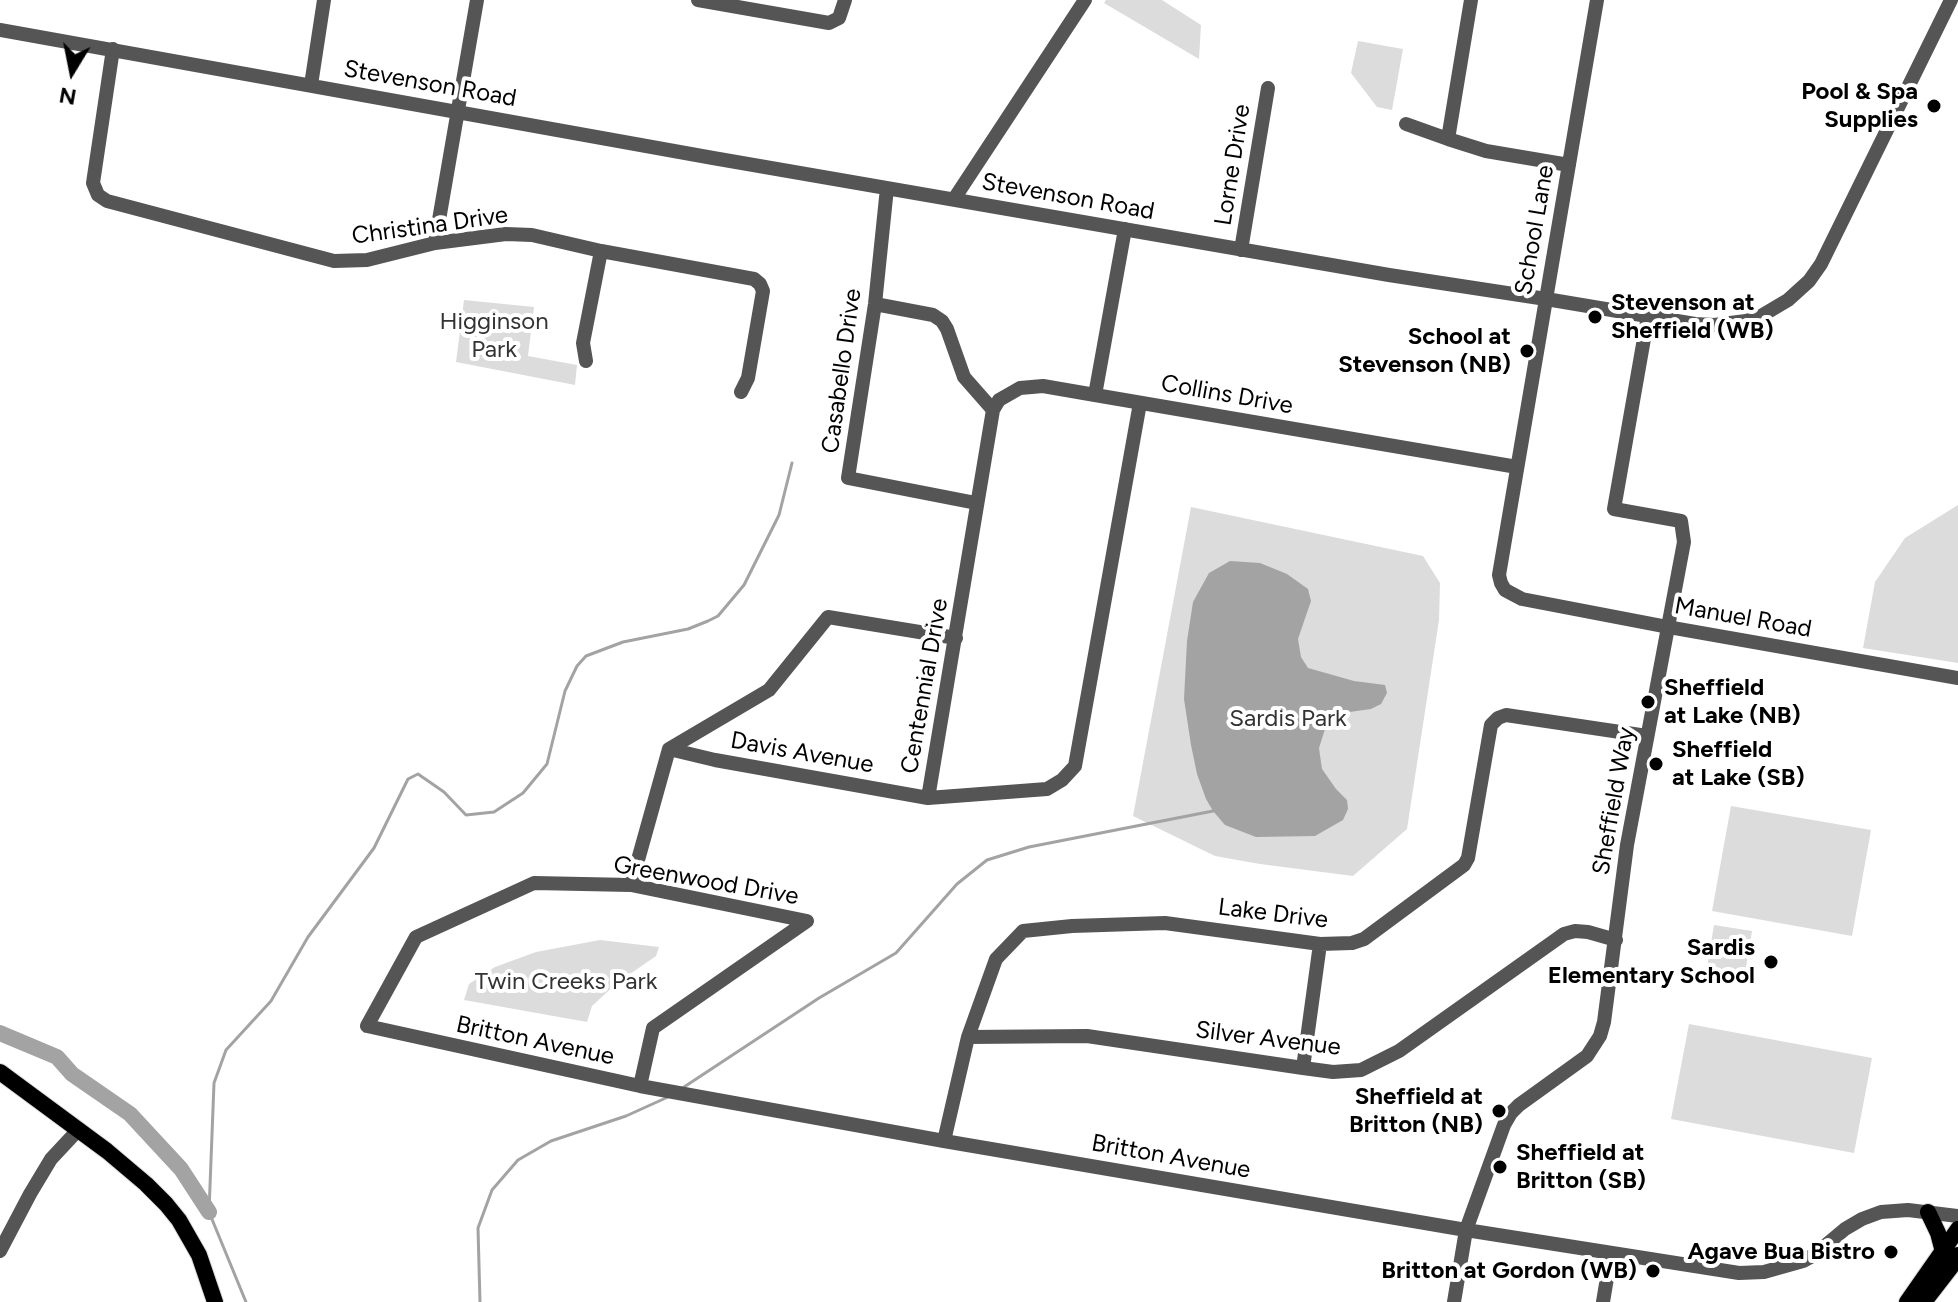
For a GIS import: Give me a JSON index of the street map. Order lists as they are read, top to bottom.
{
  "streets": {
    "street": [
      "Stevenson Road",
      "Lorne Drive",
      "Christina Drive",
      "School Lane",
      "Casabello Drive",
      "Collins Drive",
      "Manuel Road",
      "Centennial Drive",
      "Davis Avenue",
      "Sheffield Way",
      "Greenwood Drive",
      "Lake Drive",
      "Silver Avenue",
      "Britton Avenue"
    ]
  },
  "crossings": [
    ["Stevenson Road", "Lorne Drive"],
    ["Stevenson Road", "Christina Drive"],
    ["Stevenson Road", "School Lane"],
    ["Stevenson Road", "Casabello Drive"],
    ["Stevenson Road", "Sheffield Way"],
    ["School Lane", "Collins Drive"],
    ["School Lane", "Manuel Road"],
    ["Casabello Drive", "Centennial Drive"],
    ["Collins Drive", "Centennial Drive"],
    ["Manuel Road", "Sheffield Way"],
    ["Centennial Drive", "Davis Avenue"],
    ["Sheffield Way", "Lake Drive"],
    ["Sheffield Way", "Silver Avenue"],
    ["Sheffield Way", "Britton Avenue"],
    ["Greenwood Drive", "Britton Avenue"],
    ["Lake Drive", "Silver Avenue"],
    ["Lake Drive", "Britton Avenue"]
  ],
  "parks": ["Higginson Park", "Sardis Park", "Twin Creeks Park"],
  "places": [
    "Pool & Spa Supplies",
    "Stevenson at Sheffield (WB)",
    "School at Stevenson (NB)",
    "Sheffield at Lake (NB)",
    "Sheffield at Lake (SB)",
    "Sardis Elementary School",
    "Sheffield at Britton (NB)",
    "Sheffield at Britton (SB)",
    "Agave Bua Bistro",
    "Britton at Gordon (WB)"
  ],
  "north": "bottom"
}
